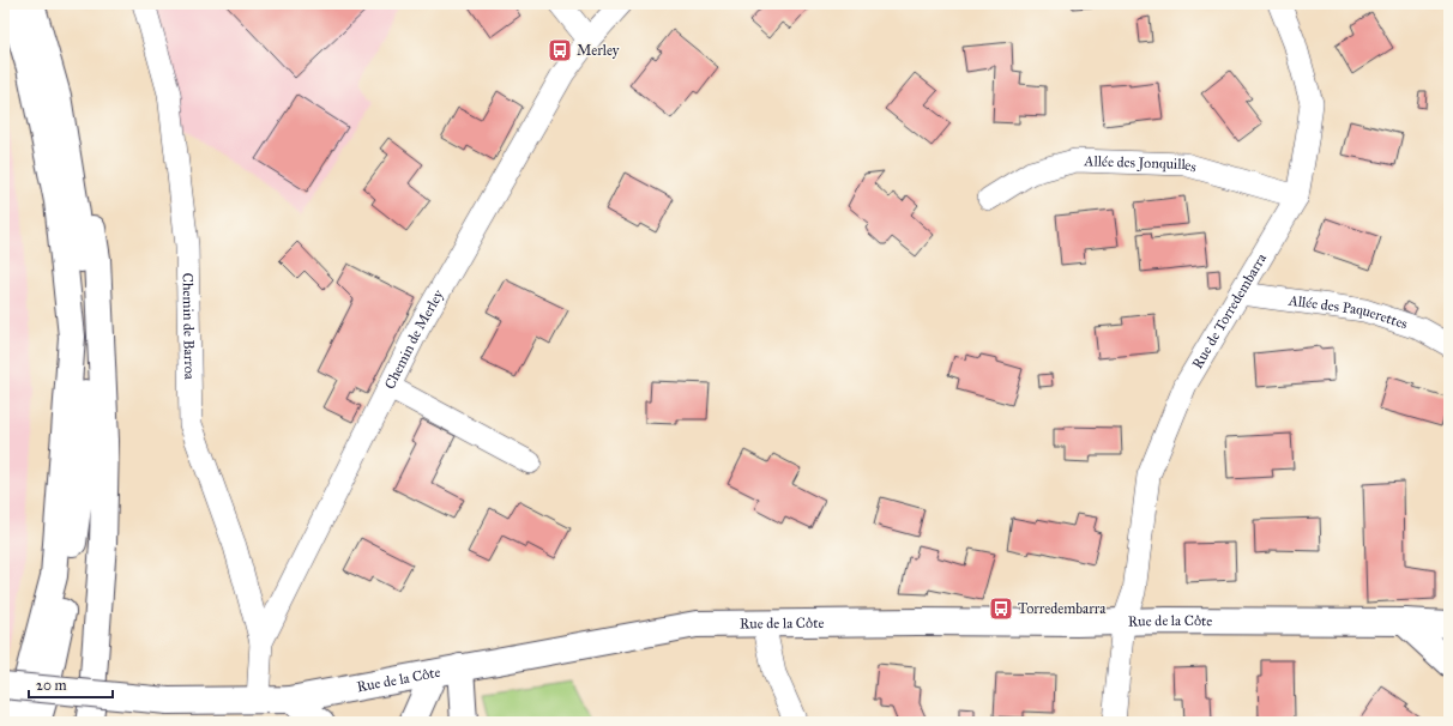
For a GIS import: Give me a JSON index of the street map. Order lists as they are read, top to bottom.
{
  "streets": {
    "main road": ["Rue de la Côte"],
    "street": [
      "Allée des Jonquilles",
      "Rue de Torredembarra",
      "Allée des Paquerettes",
      "Chemin de Barroa",
      "Chemin de Merley"
    ]
  },
  "crossings": [
    ["Allée des Jonquilles", "Rue de Torredembarra"],
    ["Rue de Torredembarra", "Allée des Paquerettes"],
    ["Rue de Torredembarra", "Rue de la Côte"],
    ["Chemin de Barroa", "Chemin de Merley"],
    ["Chemin de Merley", "Rue de la Côte"]
  ],
  "places": {
    "bus stop": ["Merley", "Torredembarra"]
  },
  "scale_bar": "20 m"
}
